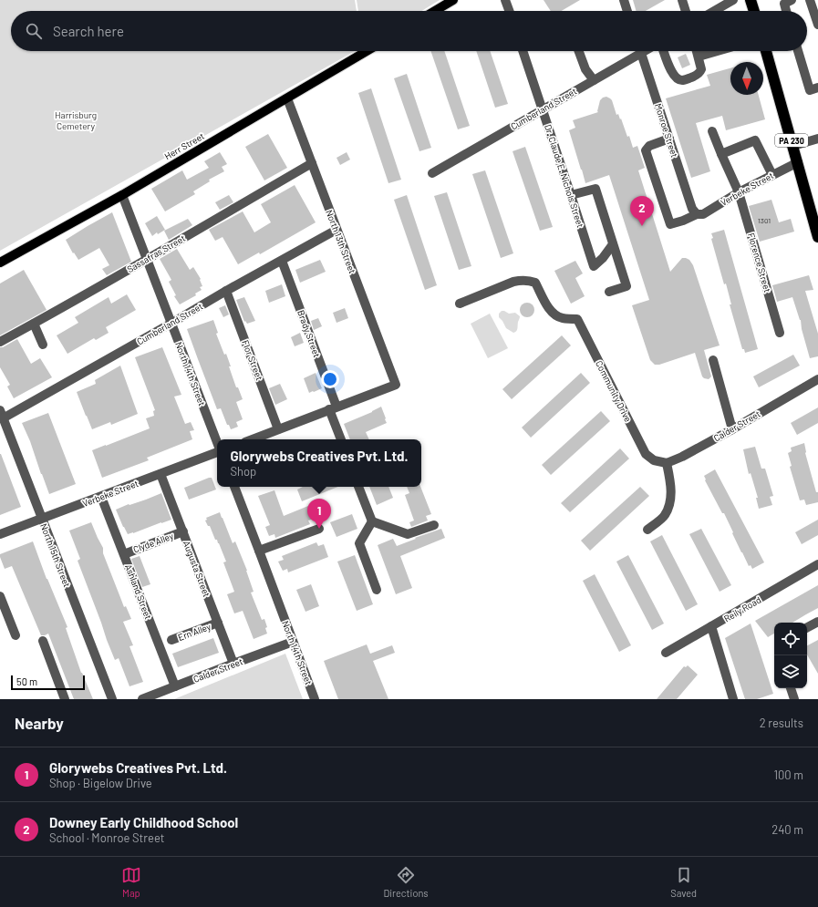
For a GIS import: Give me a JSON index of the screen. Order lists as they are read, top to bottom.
{
  "streets": {
    "highway": ["PA 230"],
    "main road": ["Herr Street"],
    "street": [
      "Cumberland Street",
      "Monroe Street",
      "Dr. Claude E. Nichols Street",
      "Verbeke Street",
      "North 13th Street",
      "Sassafras Street",
      "Florence Street",
      "Brady Street",
      "Flor Street",
      "North 14th Street",
      "Community Drive",
      "Calder Street",
      "Clyde Alley",
      "North 15th Street",
      "Augusta Street",
      "Ashland Street",
      "Reily Road",
      "Ern Alley"
    ]
  },
  "crossings": [
    ["Cumberland Street", "Dr. Claude E. Nichols Street"],
    ["Cumberland Street", "North 13th Street"],
    ["Cumberland Street", "Brady Street"],
    ["Cumberland Street", "Flor Street"],
    ["Cumberland Street", "North 14th Street"],
    ["Cumberland Street", "North 15th Street"],
    ["Monroe Street", "Verbeke Street"],
    ["PA 230", "Verbeke Street"],
    ["Herr Street", "North 13th Street"],
    ["Herr Street", "North 14th Street"],
    ["Verbeke Street", "Florence Street"],
    ["Verbeke Street", "North 15th Street"],
    ["Verbeke Street", "Augusta Street"],
    ["Verbeke Street", "Ashland Street"],
    ["North 13th Street", "Sassafras Street"],
    ["North 13th Street", "Brady Street"],
    ["Sassafras Street", "North 14th Street"],
    ["North 14th Street", "Calder Street"],
    ["Community Drive", "Calder Street"],
    ["Calder Street", "Augusta Street"],
    ["Calder Street", "Ashland Street"],
    ["Clyde Alley", "Augusta Street"],
    ["Clyde Alley", "Ashland Street"],
    ["Augusta Street", "Ern Alley"]
  ],
  "parks": ["Harrisburg Cemetery"],
  "house_numbers": ["1301"],
  "scale_bar": "50 m",
  "north": "bottom",
  "page": {
    "search": "Search here",
    "pins": ["2", "1"],
    "popup": ["Glorywebs Creatives Pvt. Ltd.", "Shop"],
    "scale": "50 m",
    "heading": ["Nearby", "2 results"],
    "list": [
      {
        "mark": "1",
        "name": "Glorywebs Creatives Pvt. Ltd.",
        "note": "Shop · Bigelow Drive",
        "value": "100 m"
      },
      {
        "mark": "2",
        "name": "Downey Early Childhood School",
        "note": "School · Monroe Street",
        "value": "240 m"
      }
    ],
    "nav": ["Map", "Directions", "Saved"]
  }
}
